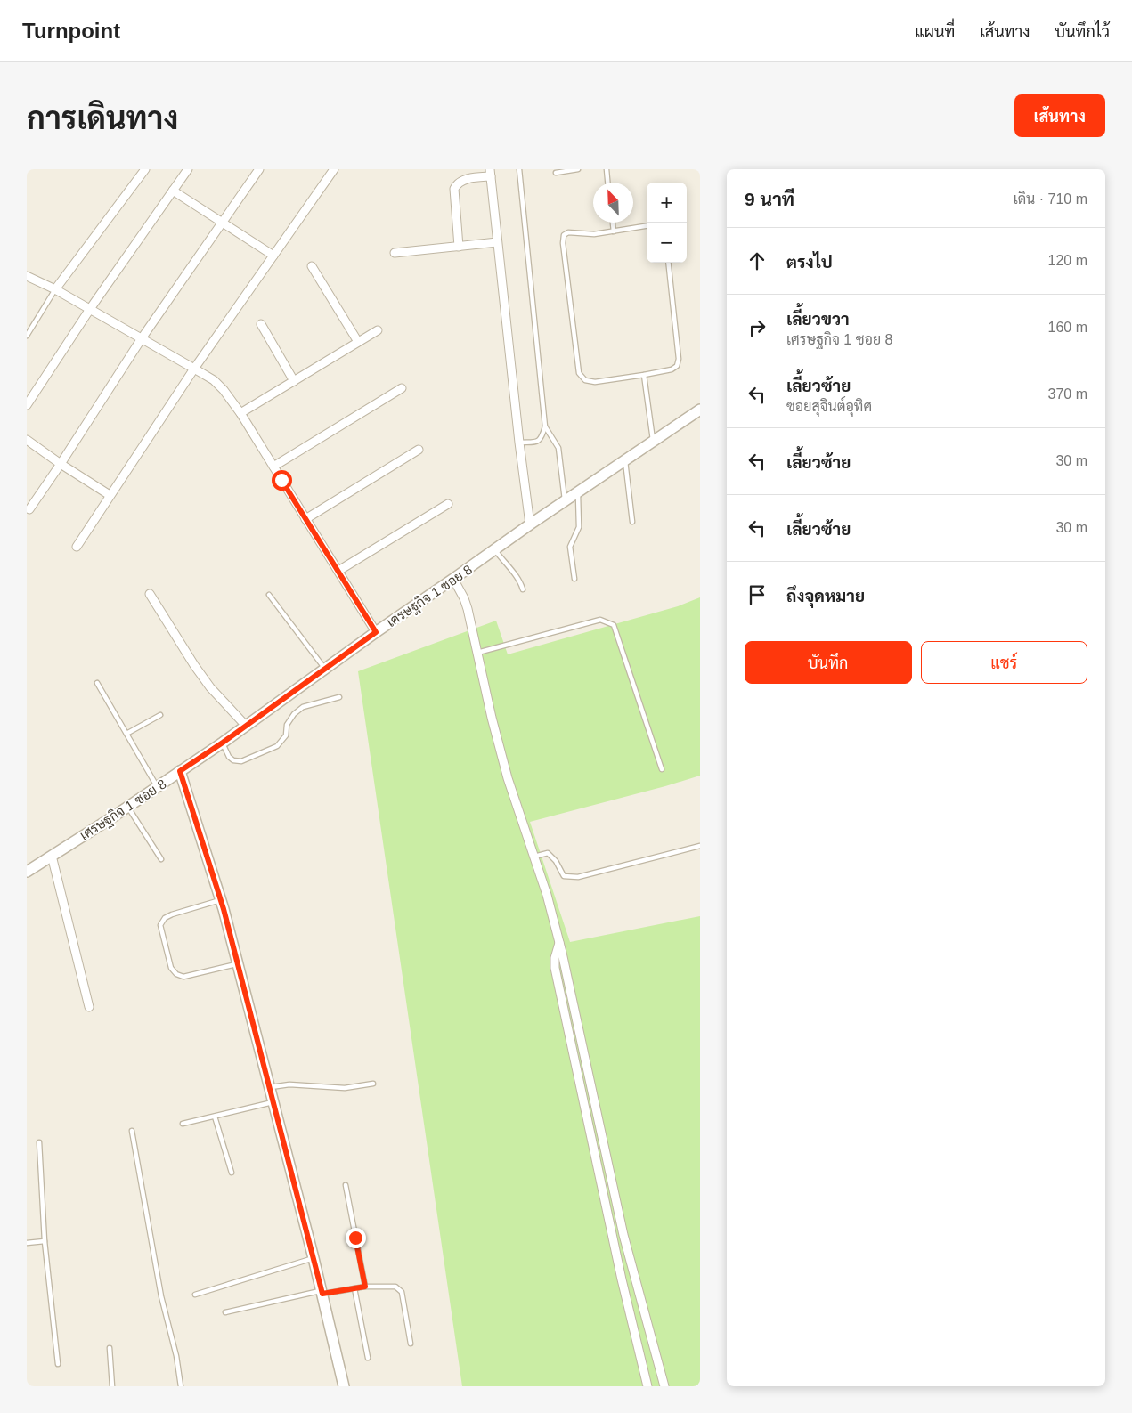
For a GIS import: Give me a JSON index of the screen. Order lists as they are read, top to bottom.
{
  "streets": {
    "street": ["เศรษฐกิจ 1 ซอย 8"]
  },
  "north": "top left",
  "page": {
    "header": "Turnpoint",
    "nav": ["แผนที่", "เส้นทาง", "บันทึกไว้"],
    "buttons": [
      "เส้นทาง",
      ["บันทึก", "แชร์"]
    ],
    "title": "การเดินทาง",
    "heading": ["9 นาที", "เดิน · 710 m"],
    "map_buttons": ["+", "−"],
    "list": [
      ["ตรงไป", "120 m"],
      ["เลี้ยวขวา", "เศรษฐกิจ 1 ซอย 8", "160 m"],
      ["เลี้ยวซ้าย", "ซอยสุจินต์อุทิศ", "370 m"],
      ["เลี้ยวซ้าย", "30 m"],
      ["เลี้ยวซ้าย", "30 m"],
      "ถึงจุดหมาย"
    ]
  }
}
